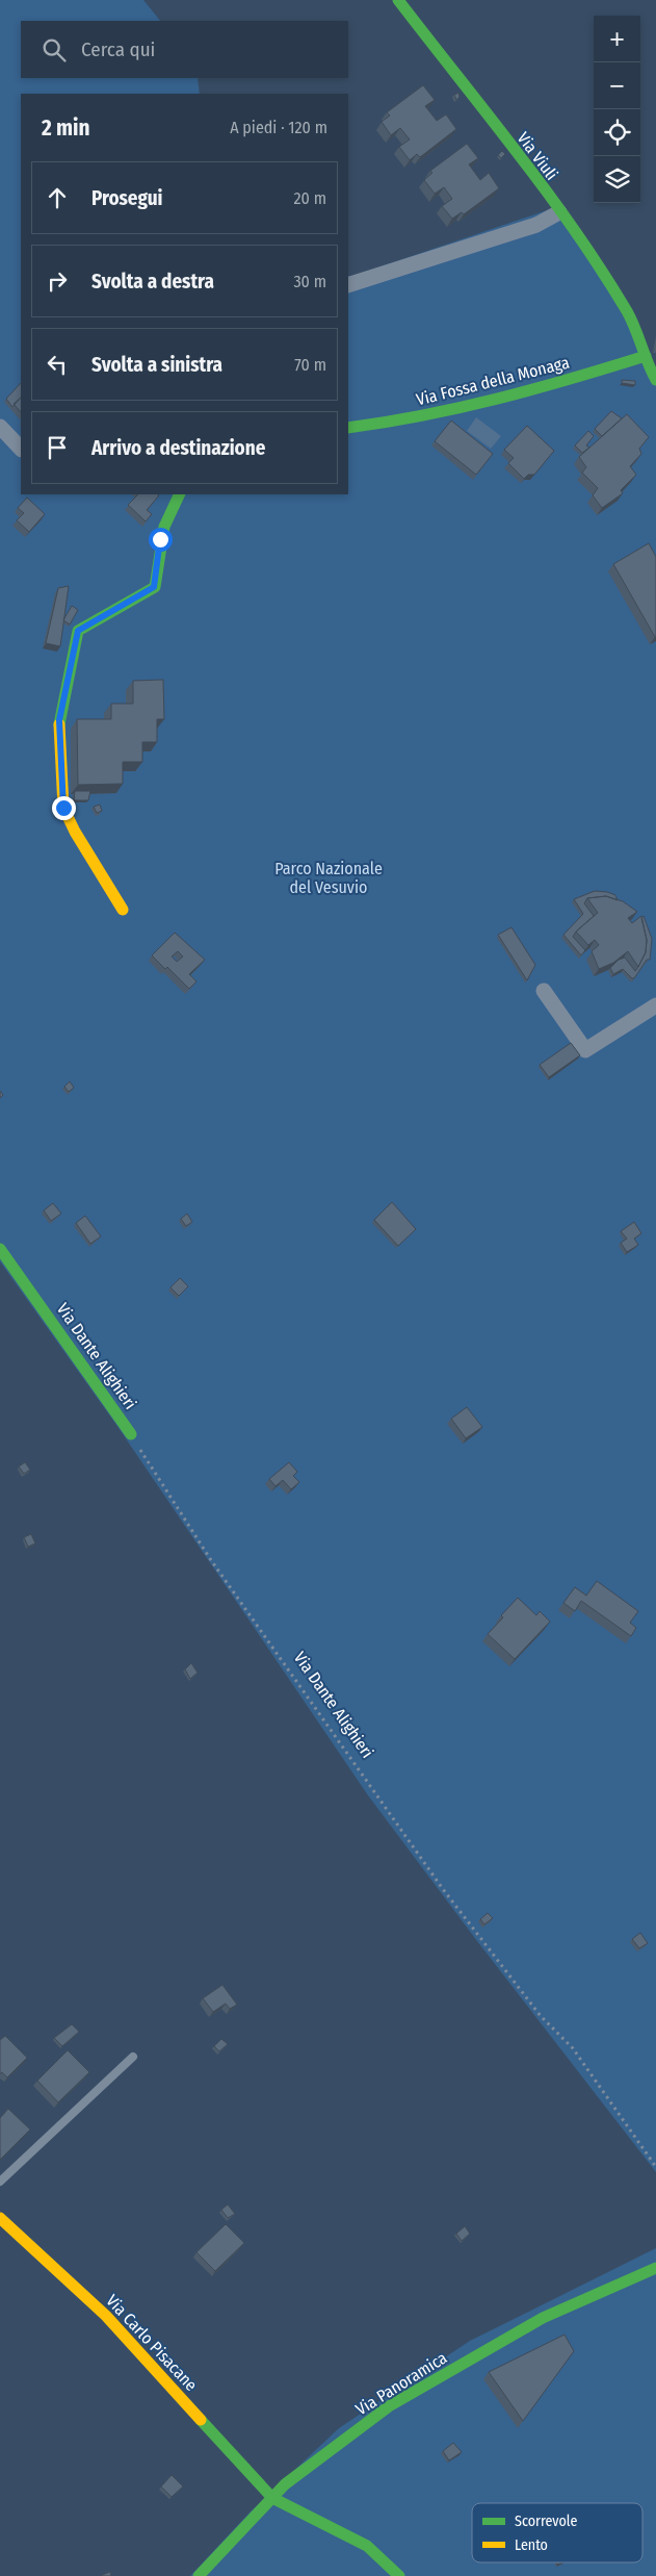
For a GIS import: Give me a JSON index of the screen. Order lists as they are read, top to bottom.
{
  "streets": {
    "street": [
      "Via Viuli",
      "Via Fossa della Monaga",
      "Via Dante Alighieri",
      "Via Carlo Pisacane",
      "Via Panoramica"
    ]
  },
  "crossings": [
    ["Via Viuli", "Via Fossa della Monaga"],
    ["Via Carlo Pisacane", "Via Panoramica"]
  ],
  "parks": ["Parco Nazionale del Vesuvio"],
  "legend": ["Scorrevole", "Lento"],
  "page": {
    "map_buttons": ["+", "−"],
    "search": "Cerca qui",
    "heading": ["2 min", "A piedi · 120 m"],
    "list": [
      ["Prosegui", "20 m"],
      ["Svolta a destra", "30 m"],
      ["Svolta a sinistra", "70 m"],
      "Arrivo a destinazione"
    ]
  }
}
